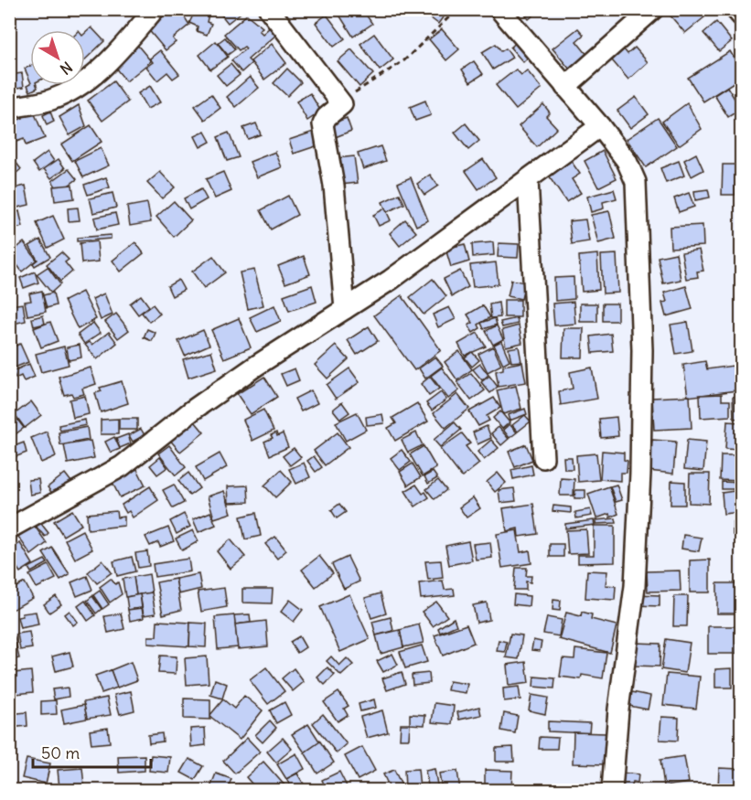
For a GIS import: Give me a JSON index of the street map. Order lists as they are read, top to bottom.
{
  "scale_bar": "50 m",
  "north": "bottom right"
}
